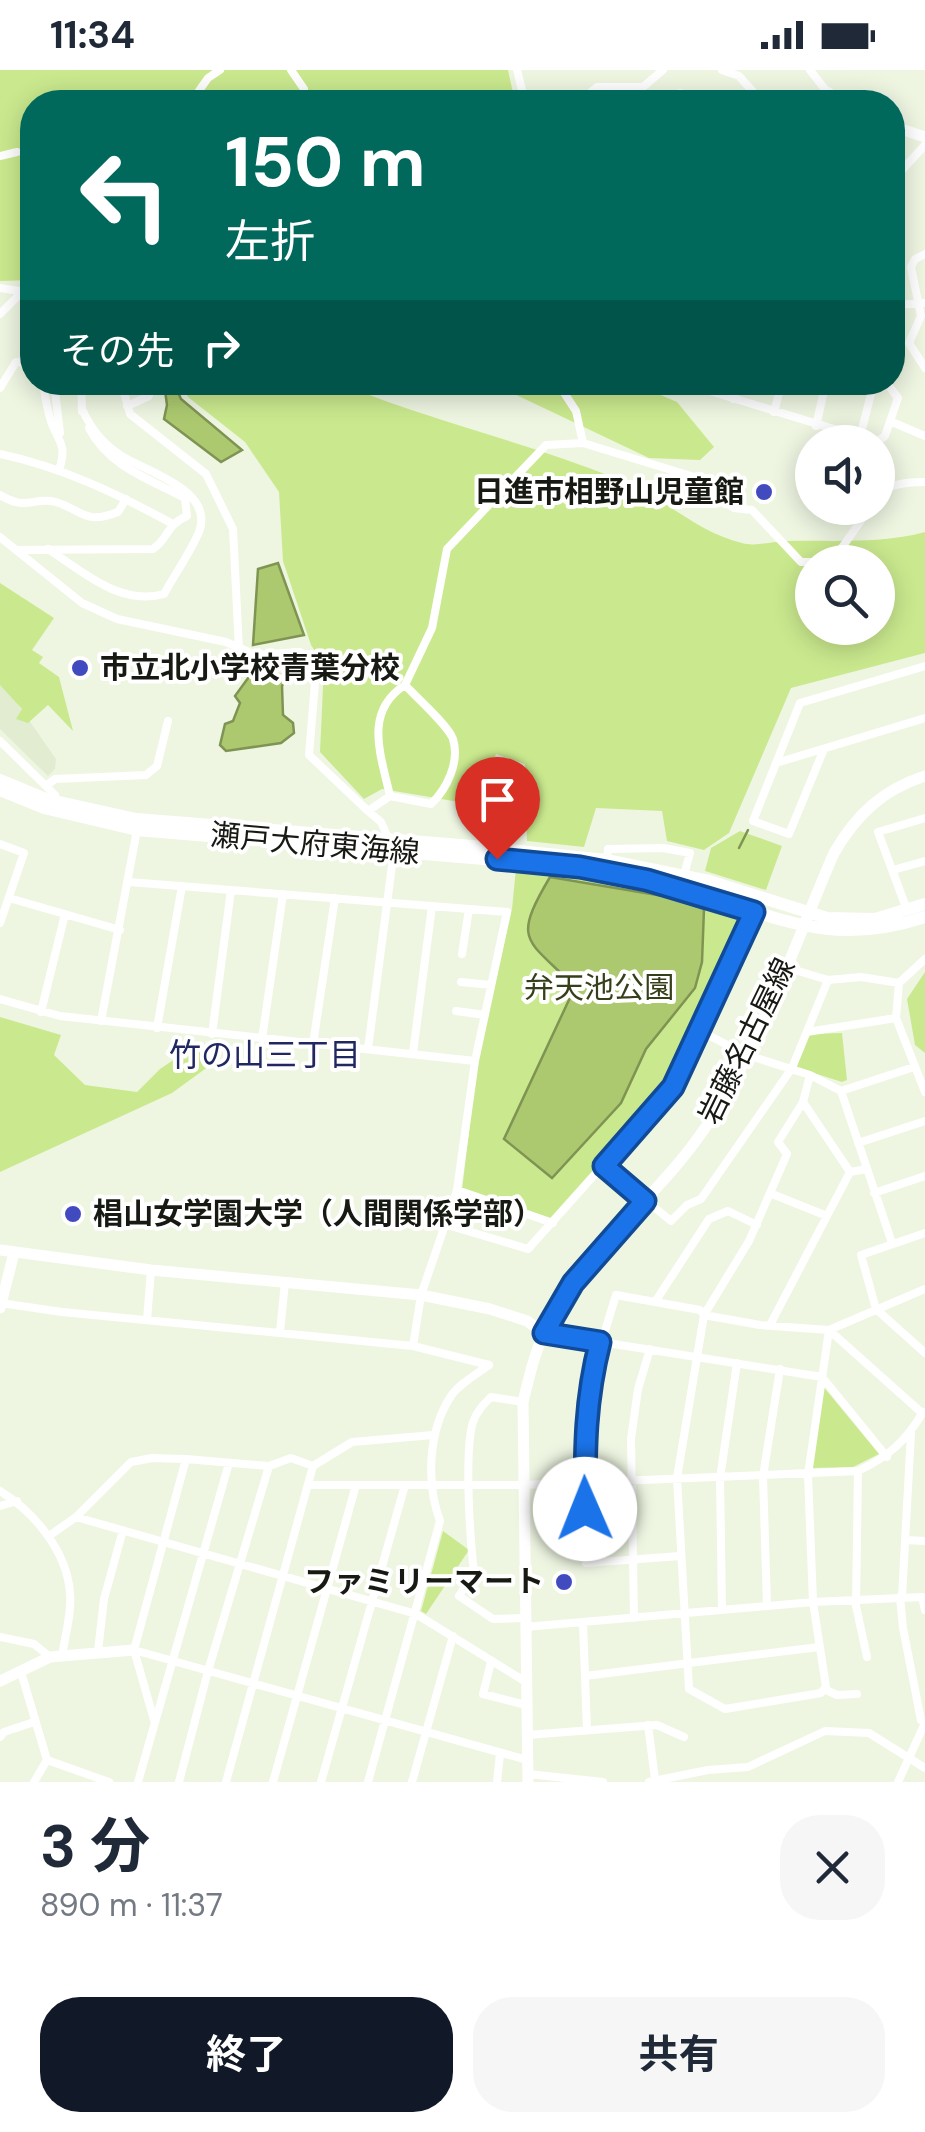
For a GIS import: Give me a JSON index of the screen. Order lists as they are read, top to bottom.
{
  "streets": {
    "main road": ["瀬戸大府東海線", "岩藤名古屋線"]
  },
  "crossings": [
    ["瀬戸大府東海線", "岩藤名古屋線"]
  ],
  "districts": ["竹の山三丁目"],
  "parks": ["弁天池公園"],
  "places": [
    "日進市相野山児童館",
    "市立北小学校青葉分校",
    "椙山女学園大学（人間関係学部）",
    "ファミリーマート"
  ],
  "page": {
    "status": "11:34",
    "turn": ["150 m", "左折"],
    "then": "その先",
    "heading": ["3 分", "890 m · 11:37"],
    "buttons": ["終了", "共有"]
  }
}
